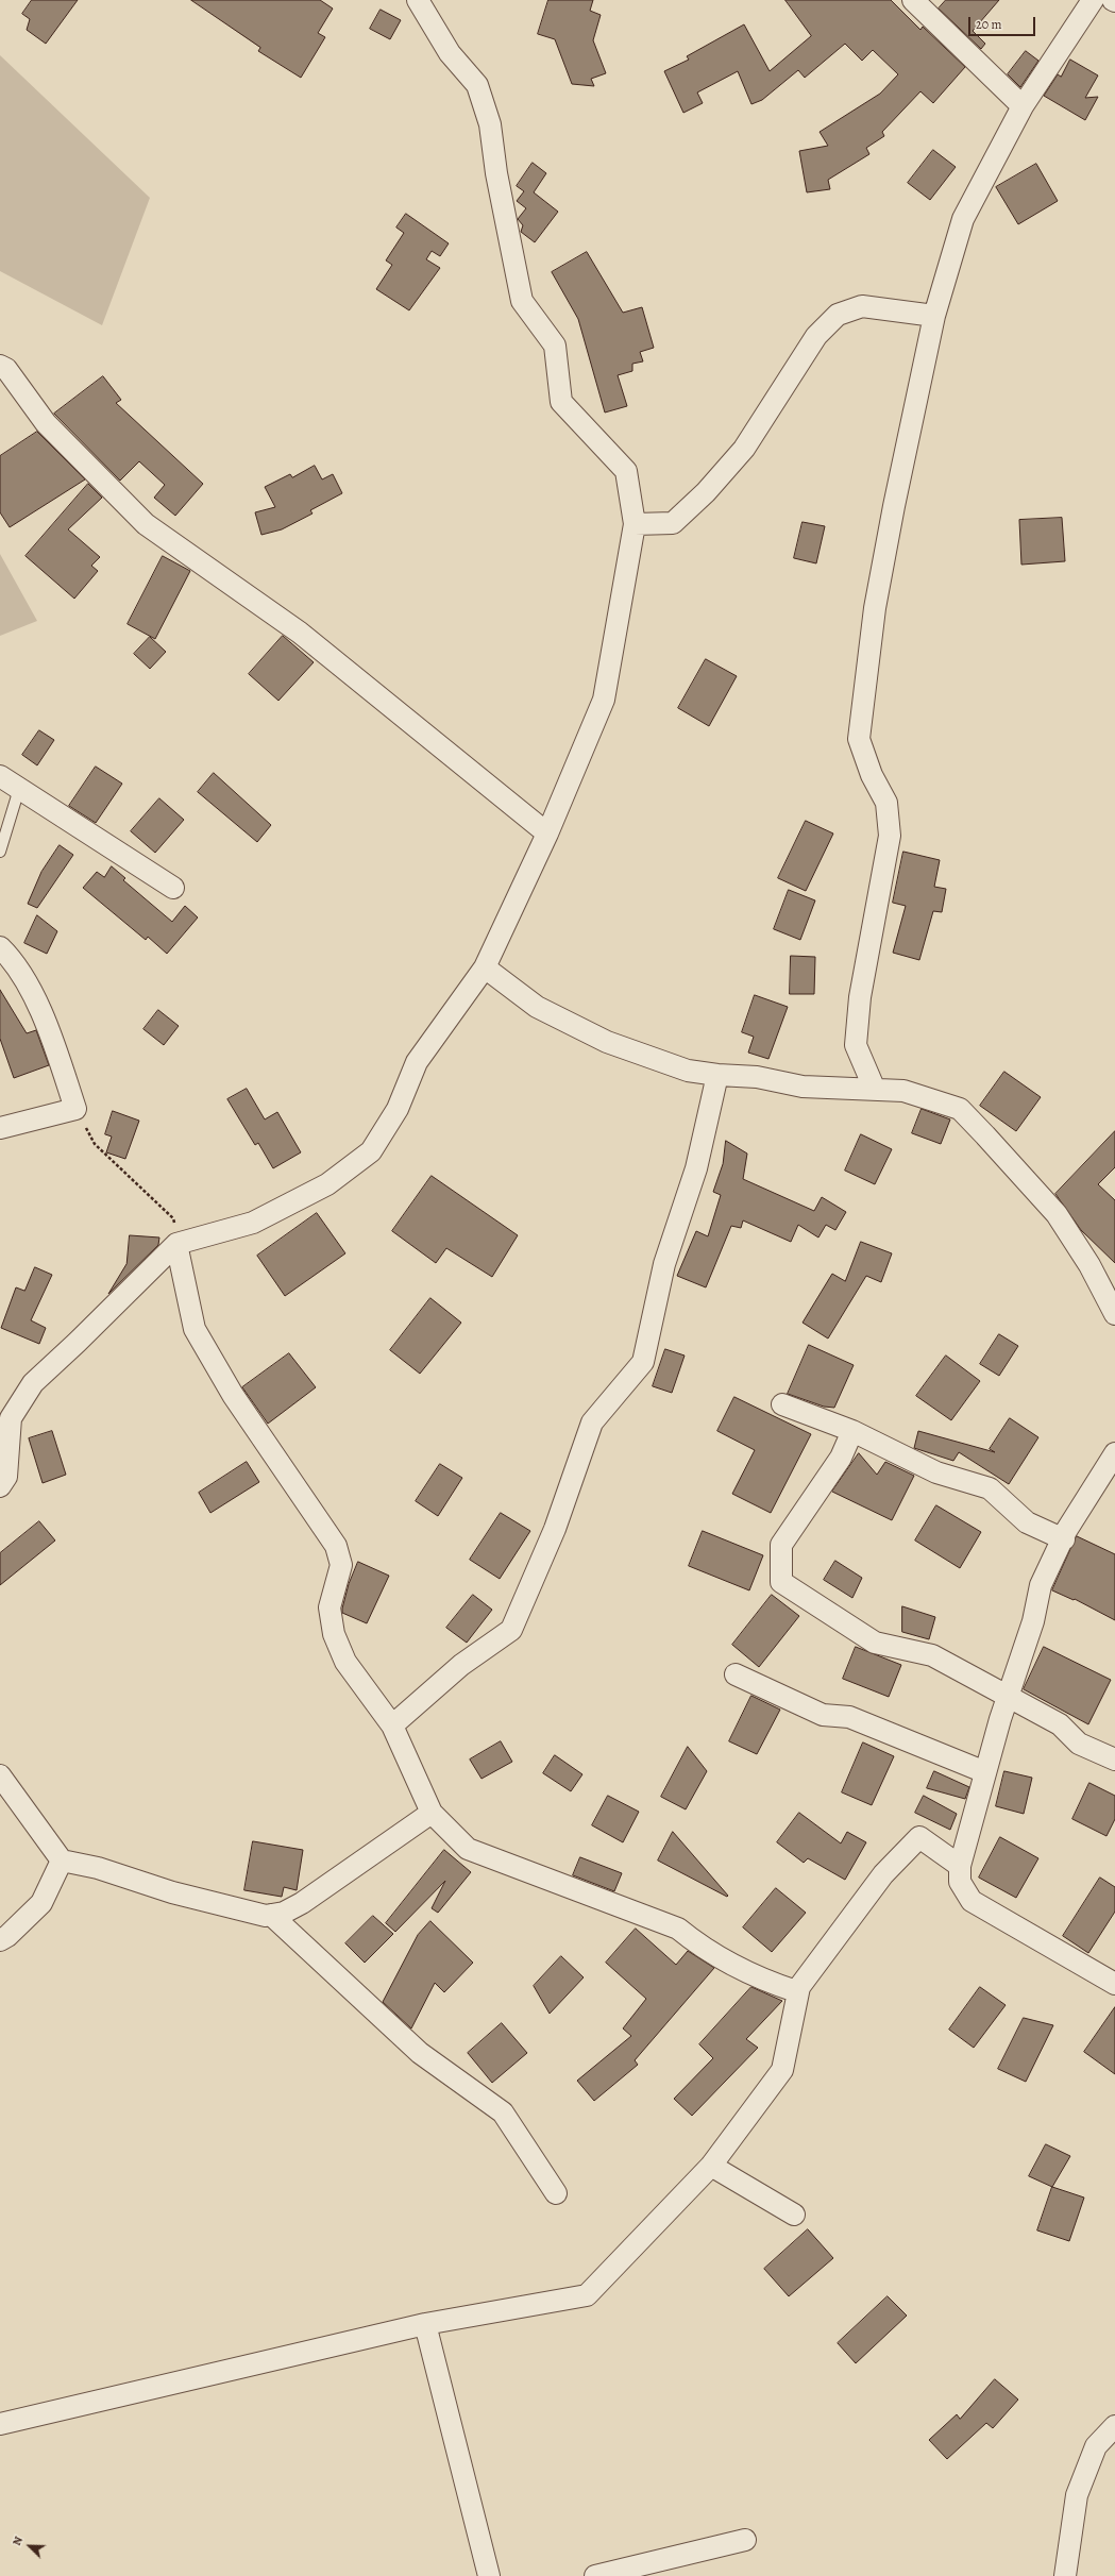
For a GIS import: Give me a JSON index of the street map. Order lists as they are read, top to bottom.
{
  "scale_bar": "20 m",
  "north": "top left"
}
